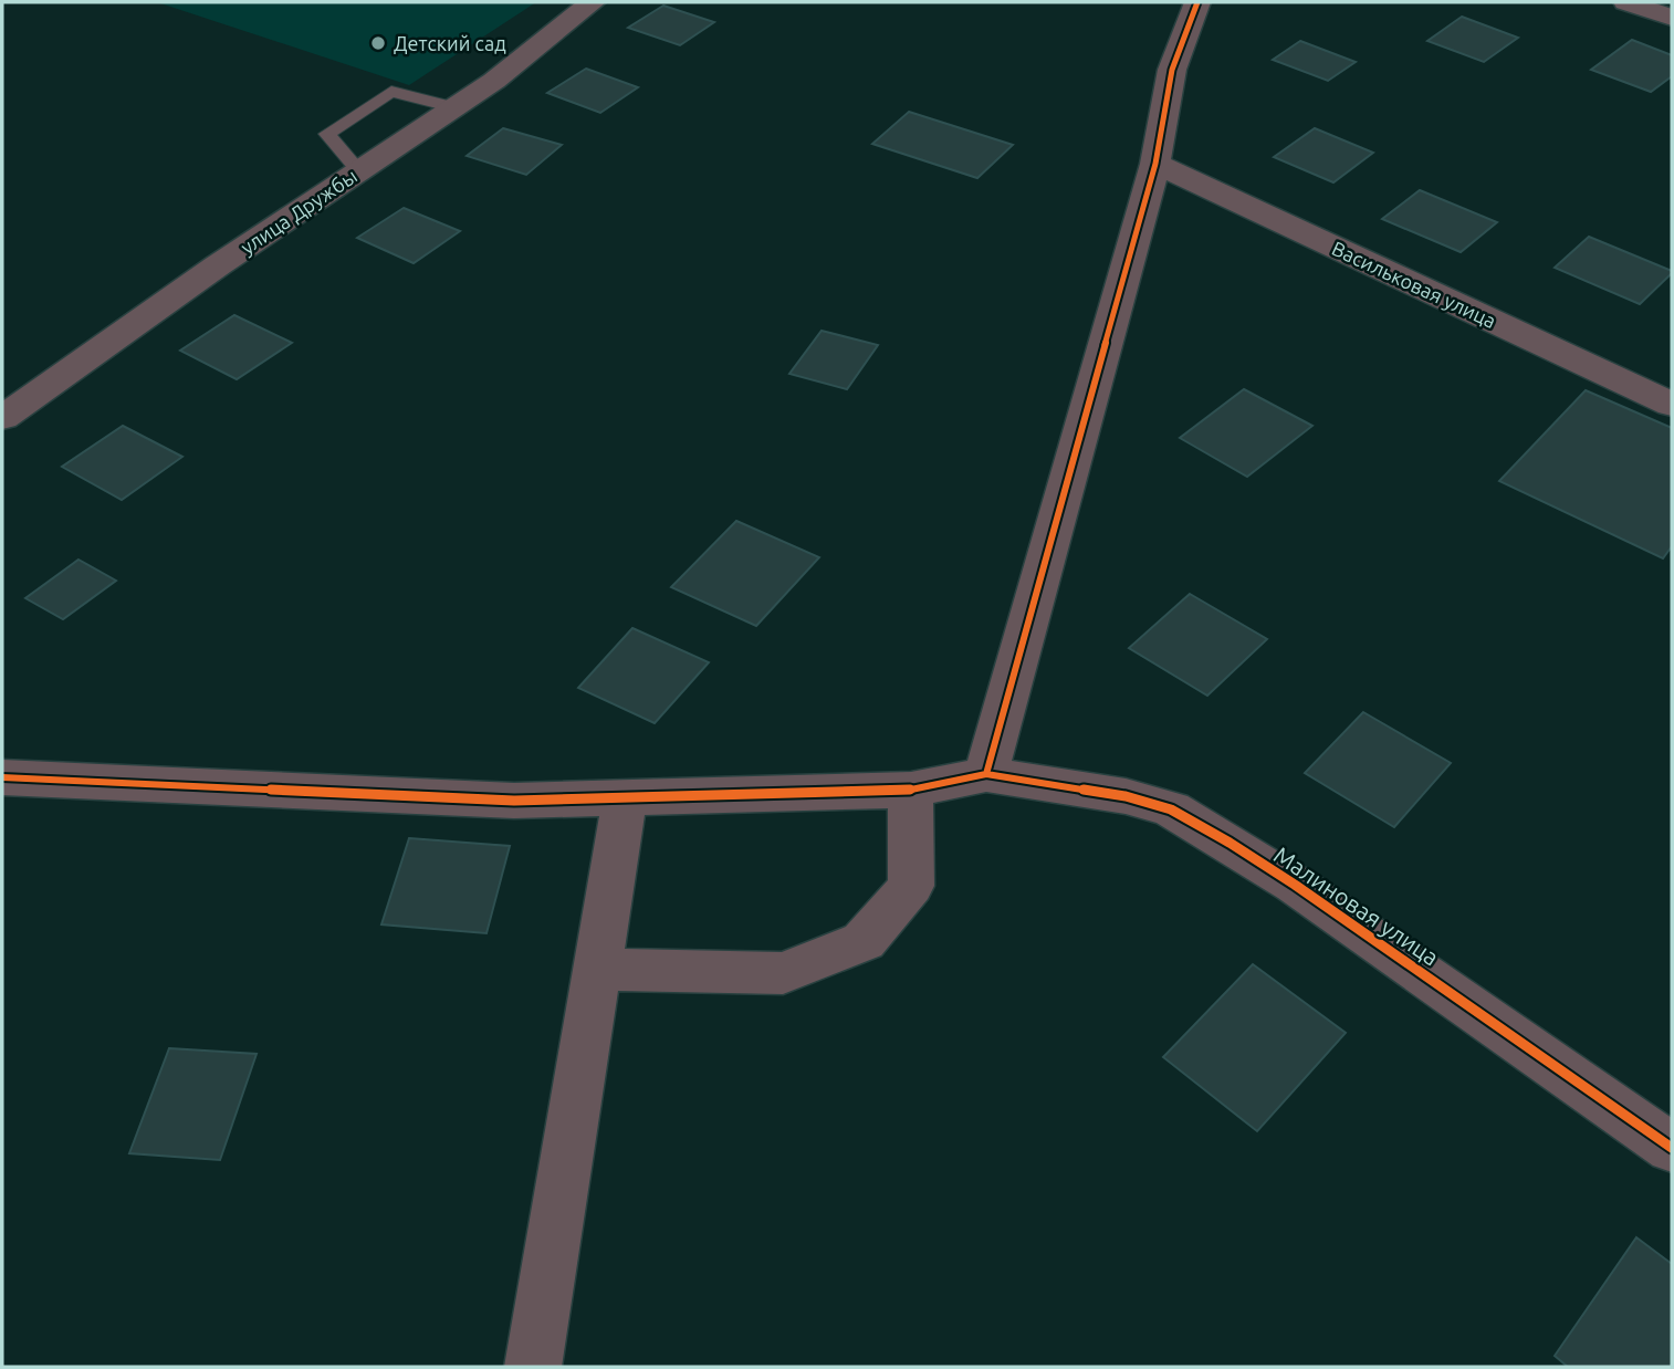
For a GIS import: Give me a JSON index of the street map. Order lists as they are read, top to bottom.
{
  "streets": {
    "street": ["улица Дружбы", "Васильковая улица", "Малиновая улица"]
  },
  "places": ["Детский сад"]
}
